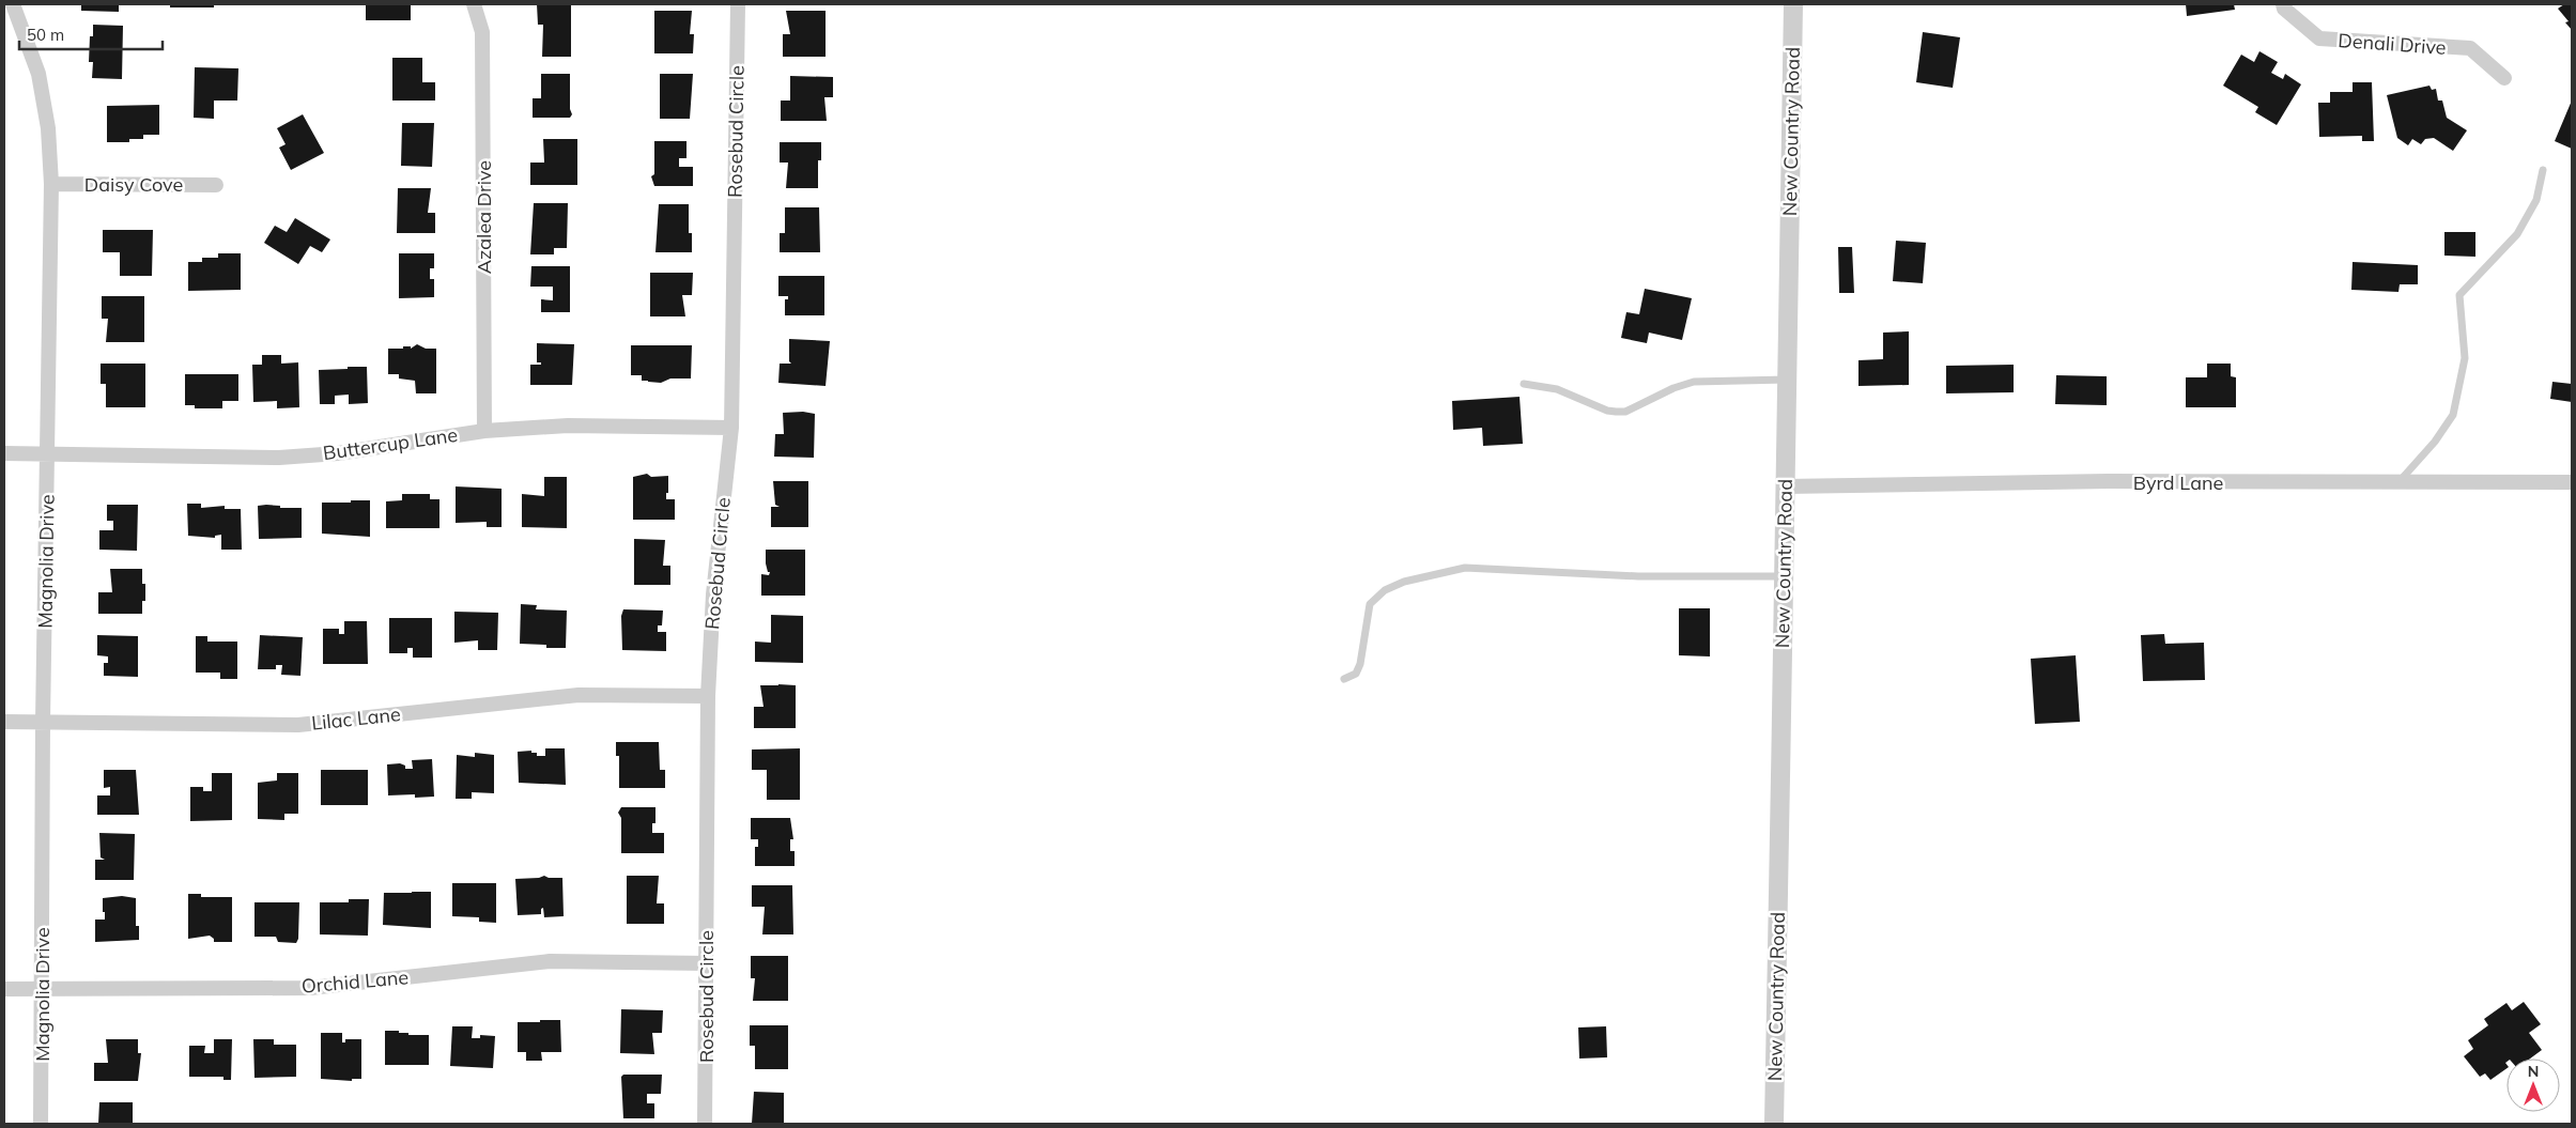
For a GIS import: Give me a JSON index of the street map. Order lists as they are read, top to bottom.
{
  "streets": {
    "street": [
      "Denali Drive",
      "Rosebud Circle",
      "New Country Road",
      "Daisy Cove",
      "Azalea Drive",
      "Buttercup Lane",
      "Byrd Lane",
      "Magnolia Drive",
      "Lilac Lane",
      "Orchid Lane"
    ]
  },
  "crossings": [
    ["Rosebud Circle", "Buttercup Lane"],
    ["Rosebud Circle", "Lilac Lane"],
    ["Rosebud Circle", "Orchid Lane"],
    ["New Country Road", "Byrd Lane"],
    ["Daisy Cove", "Magnolia Drive"],
    ["Azalea Drive", "Buttercup Lane"],
    ["Buttercup Lane", "Magnolia Drive"],
    ["Magnolia Drive", "Lilac Lane"],
    ["Magnolia Drive", "Orchid Lane"]
  ],
  "scale_bar": "50 m",
  "north": "top"
}
